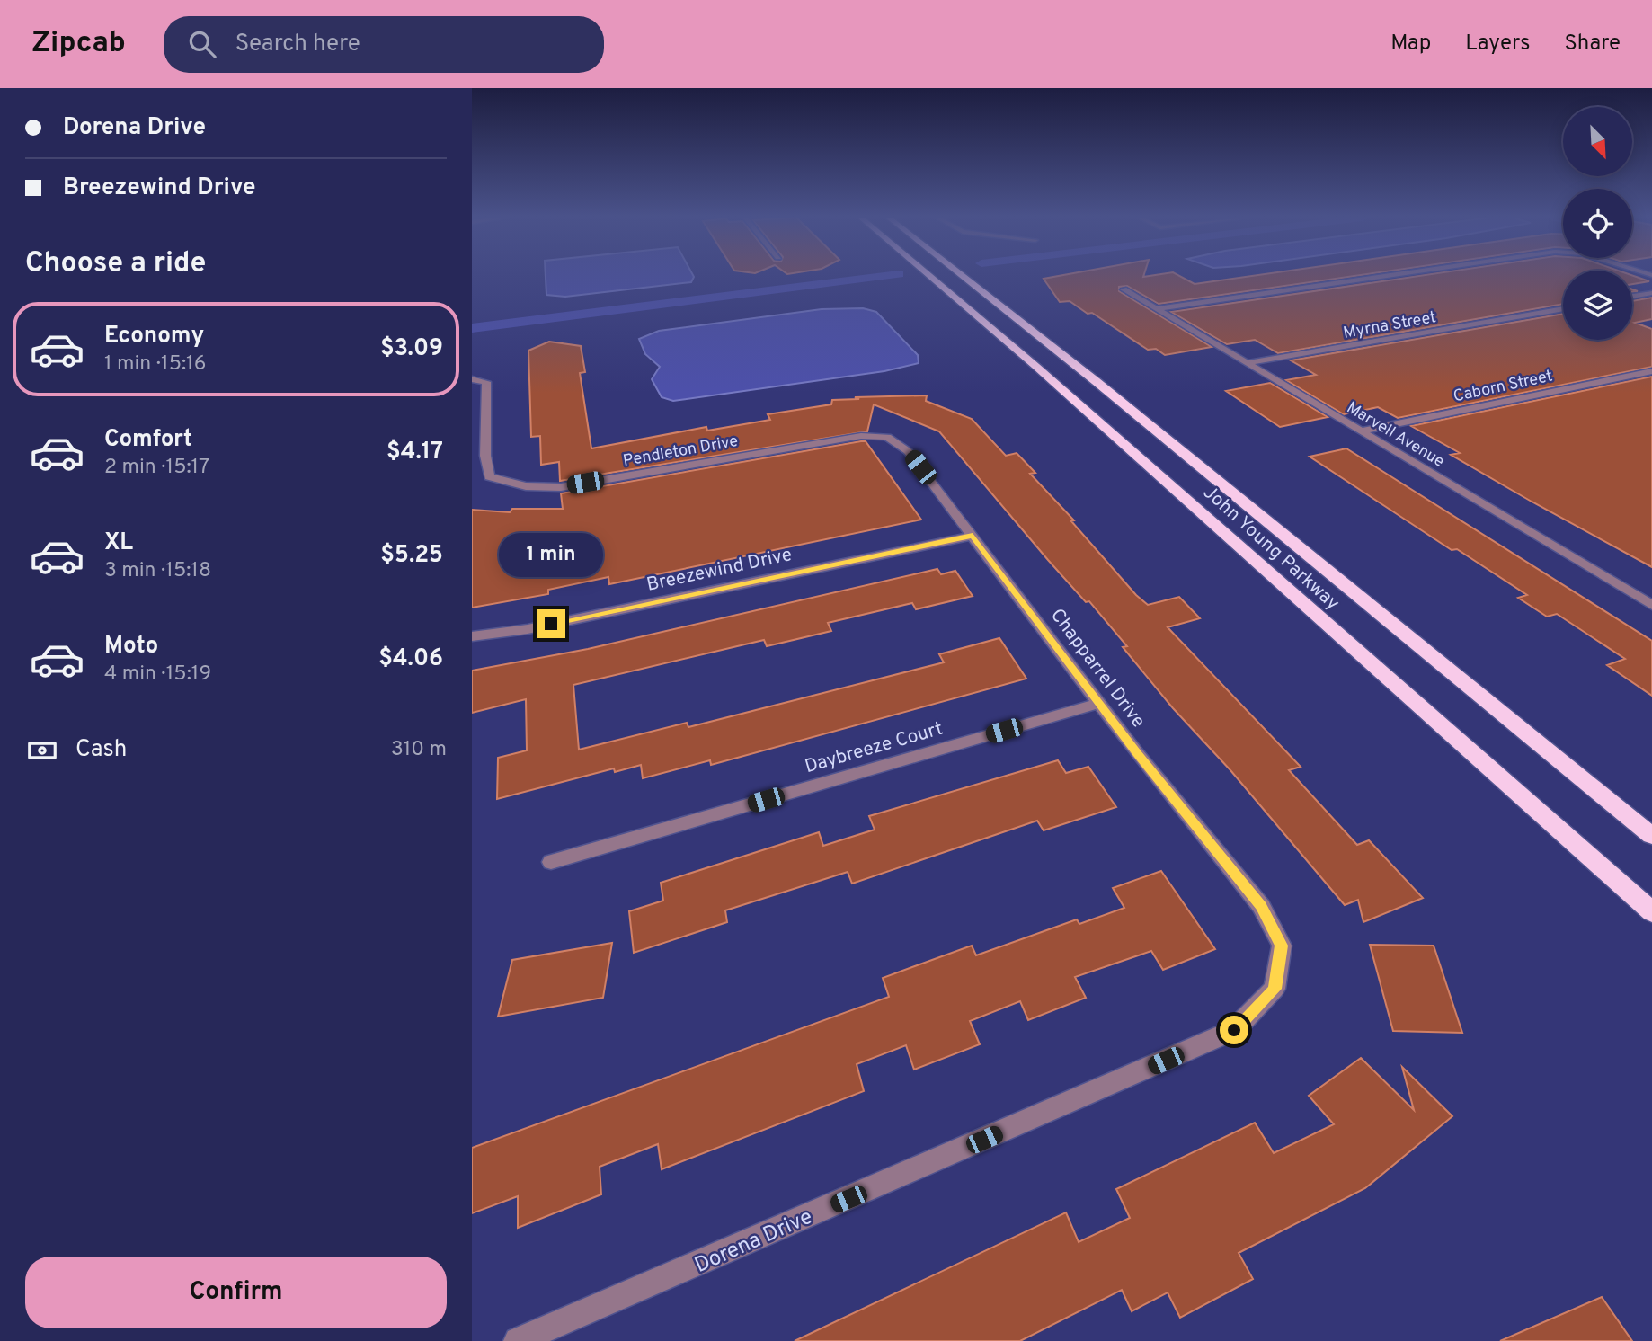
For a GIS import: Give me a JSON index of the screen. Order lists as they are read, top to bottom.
{
  "streets": {
    "highway": ["John Young Parkway"],
    "street": [
      "Myrna Street",
      "Caborn Street",
      "Marvell Avenue",
      "Pendleton Drive",
      "Breezewind Drive",
      "Chapparrel Drive",
      "Daybreeze Court",
      "Dorena Drive"
    ]
  },
  "crossings": [
    ["Myrna Street", "Marvell Avenue"],
    ["Caborn Street", "Marvell Avenue"],
    ["Pendleton Drive", "Chapparrel Drive"],
    ["Breezewind Drive", "Chapparrel Drive"],
    ["Chapparrel Drive", "Daybreeze Court"],
    ["Chapparrel Drive", "Dorena Drive"]
  ],
  "north": "bottom right",
  "page": {
    "header": "Zipcab",
    "search": "Search here",
    "nav": ["Map", "Layers", "Share"],
    "banner": ["Dorena Drive", "Breezewind Drive"],
    "heading": "Choose a ride",
    "list": [
      {
        "name": "Economy",
        "note": "1 min · 15:16",
        "value": "$3.09"
      },
      {
        "name": "Comfort",
        "note": "2 min · 15:17",
        "value": "$4.17"
      },
      {
        "name": "XL",
        "note": "3 min · 15:18",
        "value": "$5.25"
      },
      {
        "name": "Moto",
        "note": "4 min · 15:19",
        "value": "$4.06"
      }
    ],
    "bubble": "1 min",
    "pay": ["Cash", "310 m"],
    "buttons": "Confirm"
  }
}
